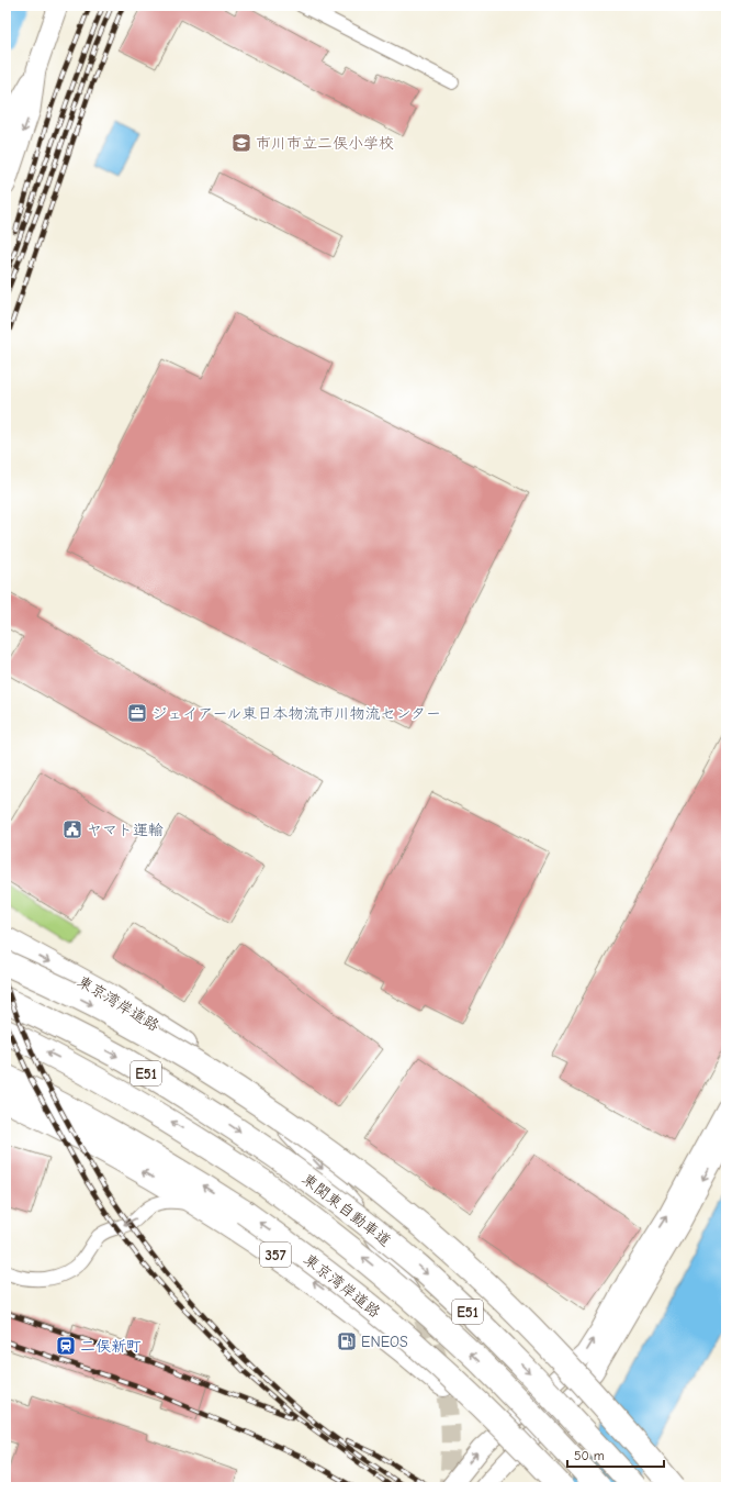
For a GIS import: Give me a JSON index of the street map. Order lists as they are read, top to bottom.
{
  "streets": {
    "highway": [
      "東京湾岸道路",
      "E51",
      "東関東自動車道",
      "357"
    ]
  },
  "places": {
    "school or university": ["市川市立二俣小学校"],
    "office": ["ジェイアール東日本物流市川物流センター"],
    "public building": ["ヤマト運輸"],
    "fuel station": ["ENEOS"],
    "station": ["二俣新町"]
  },
  "scale_bar": "50 m"
}
